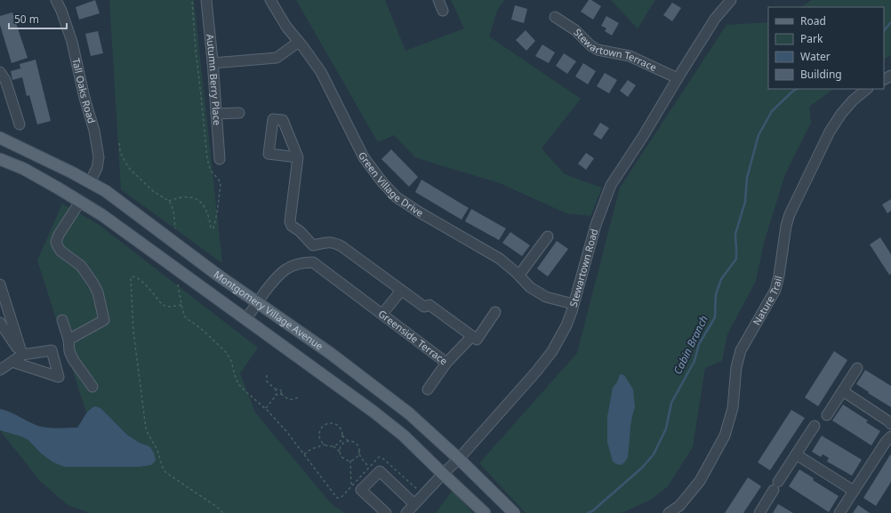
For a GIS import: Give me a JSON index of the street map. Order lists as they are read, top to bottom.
{
  "streets": {
    "main road": ["Montgomery Village Avenue"],
    "street": [
      "Stewartown Terrace",
      "Autumn Berry Place",
      "Tall Oaks Road",
      "Green Village Drive",
      "Stewartown Road",
      "Nature Trail",
      "Greenside Terrace"
    ]
  },
  "crossings": [
    ["Stewartown Terrace", "Stewartown Road"],
    ["Tall Oaks Road", "Montgomery Village Avenue"],
    ["Green Village Drive", "Stewartown Road"],
    ["Stewartown Road", "Montgomery Village Avenue"]
  ],
  "water": ["Cabin Branch"],
  "legend": [
    "Road",
    "Park",
    "Water",
    "Building"
  ],
  "scale_bar": "50 m"
}
